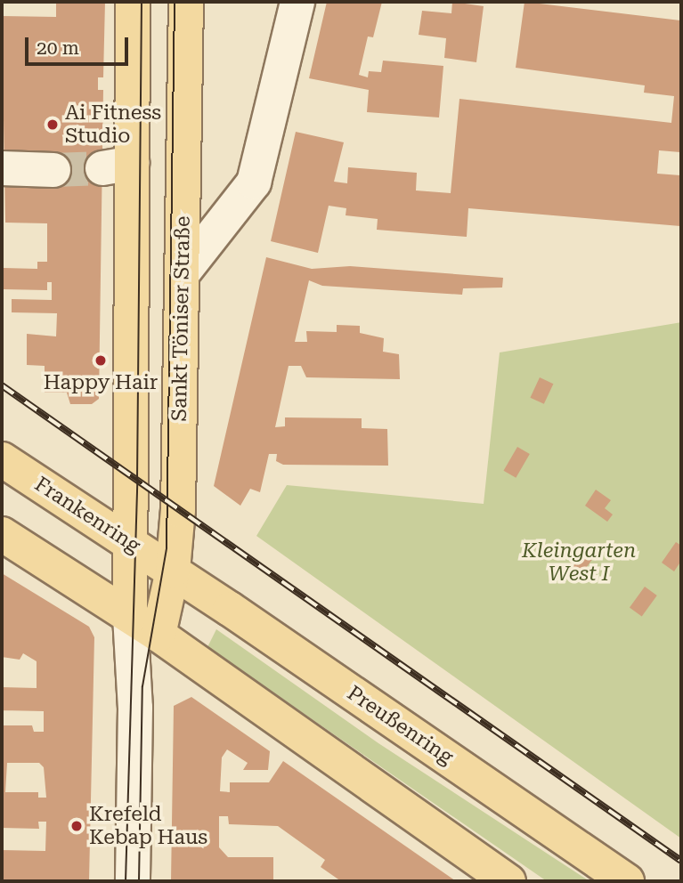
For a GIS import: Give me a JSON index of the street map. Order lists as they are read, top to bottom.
{
  "streets": {
    "main road": ["Sankt Töniser Straße", "Frankenring", "Preußenring"]
  },
  "crossings": [
    ["Sankt Töniser Straße", "Frankenring"],
    ["Sankt Töniser Straße", "Preußenring"],
    ["Frankenring", "Preußenring"]
  ],
  "parks": ["Kleingarten West I"],
  "places": ["Ai Fitness Studio", "Happy Hair", "Krefeld Kebap Haus"],
  "scale_bar": "20 m"
}
